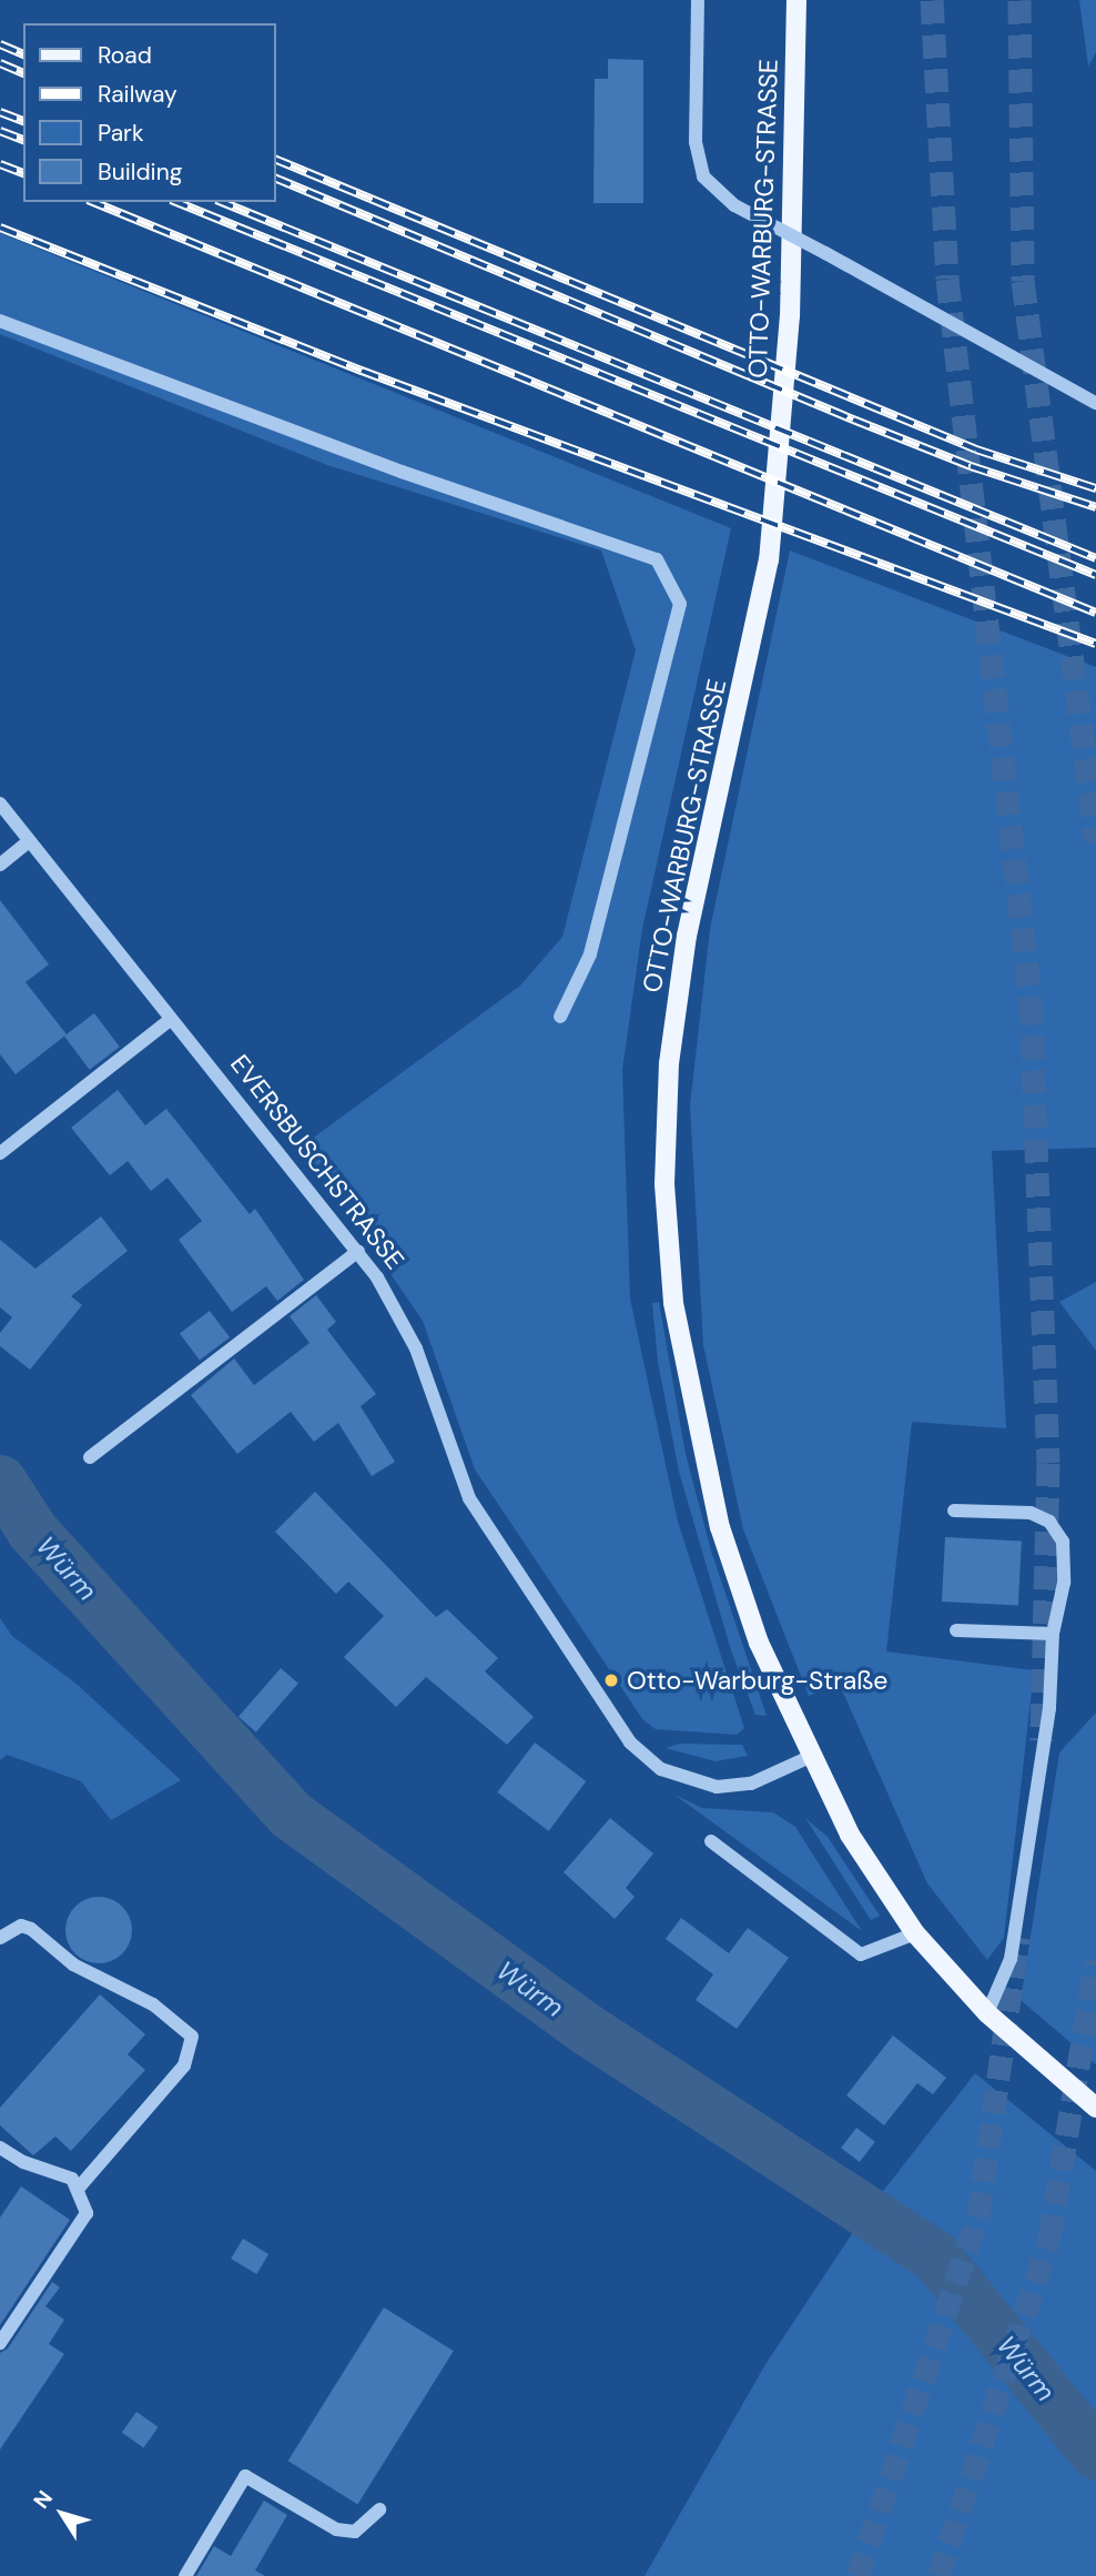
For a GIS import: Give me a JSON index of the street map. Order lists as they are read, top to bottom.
{
  "streets": {
    "main road": ["OTTO-WARBURG-STRASSE"],
    "street": ["EVERSBUSCHSTRASSE"]
  },
  "crossings": [
    ["OTTO-WARBURG-STRASSE", "EVERSBUSCHSTRASSE"]
  ],
  "water": ["Würm"],
  "places": ["Otto-Warburg-Straße"],
  "legend": [
    "Road",
    "Railway",
    "Park",
    "Building"
  ],
  "north": "top left"
}
